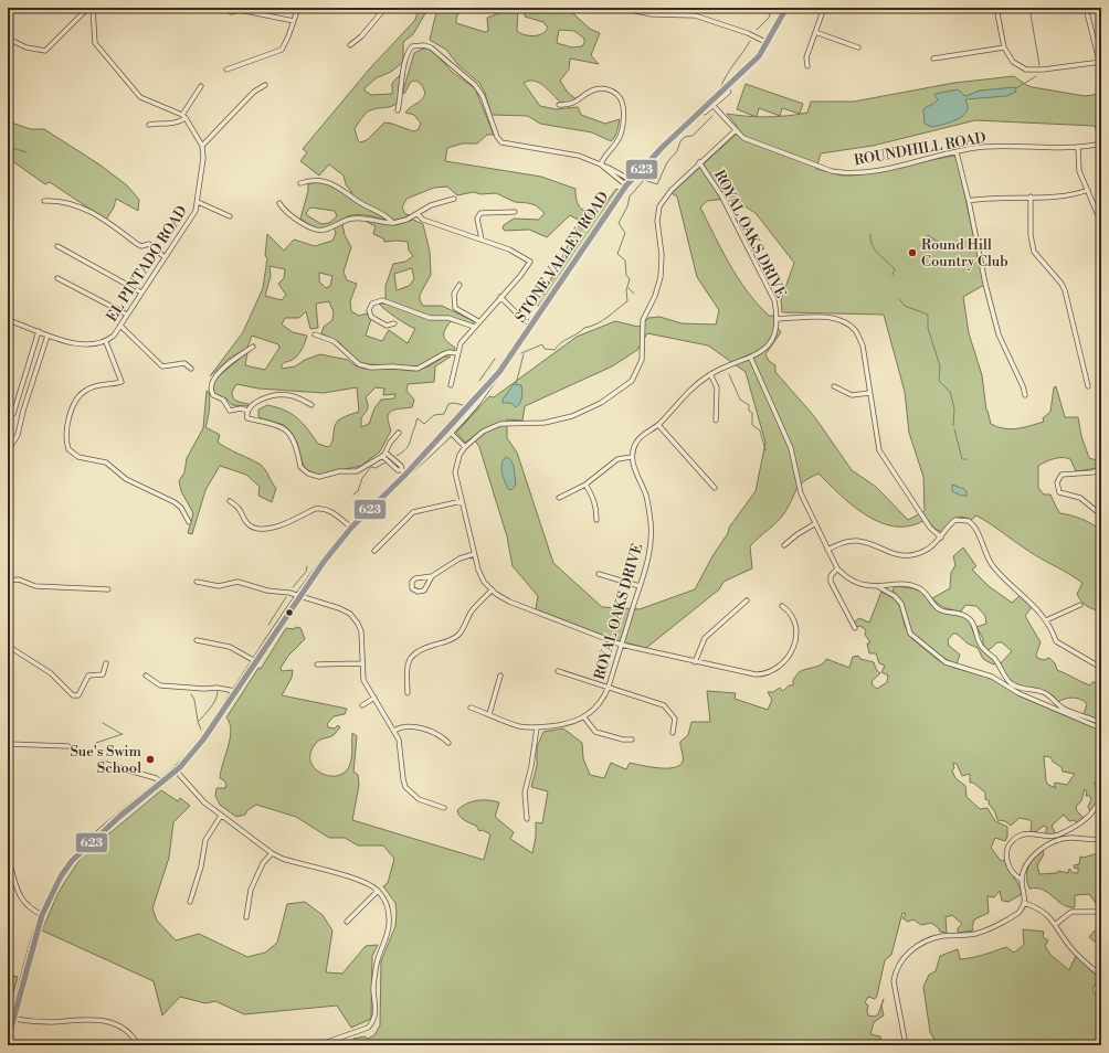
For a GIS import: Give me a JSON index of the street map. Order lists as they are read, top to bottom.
{
  "streets": {
    "street": [
      "ROUNDHILL ROAD",
      "ROYAL OAKS DRIVE",
      "STONE VALLEY ROAD",
      "EL PINTADO ROAD"
    ]
  },
  "crossings": [
    ["ROUNDHILL ROAD", "STONE VALLEY ROAD"]
  ],
  "places": ["Round Hill Country Club", "Sue's Swim School"],
  "lines": ["transit line 623"]
}
